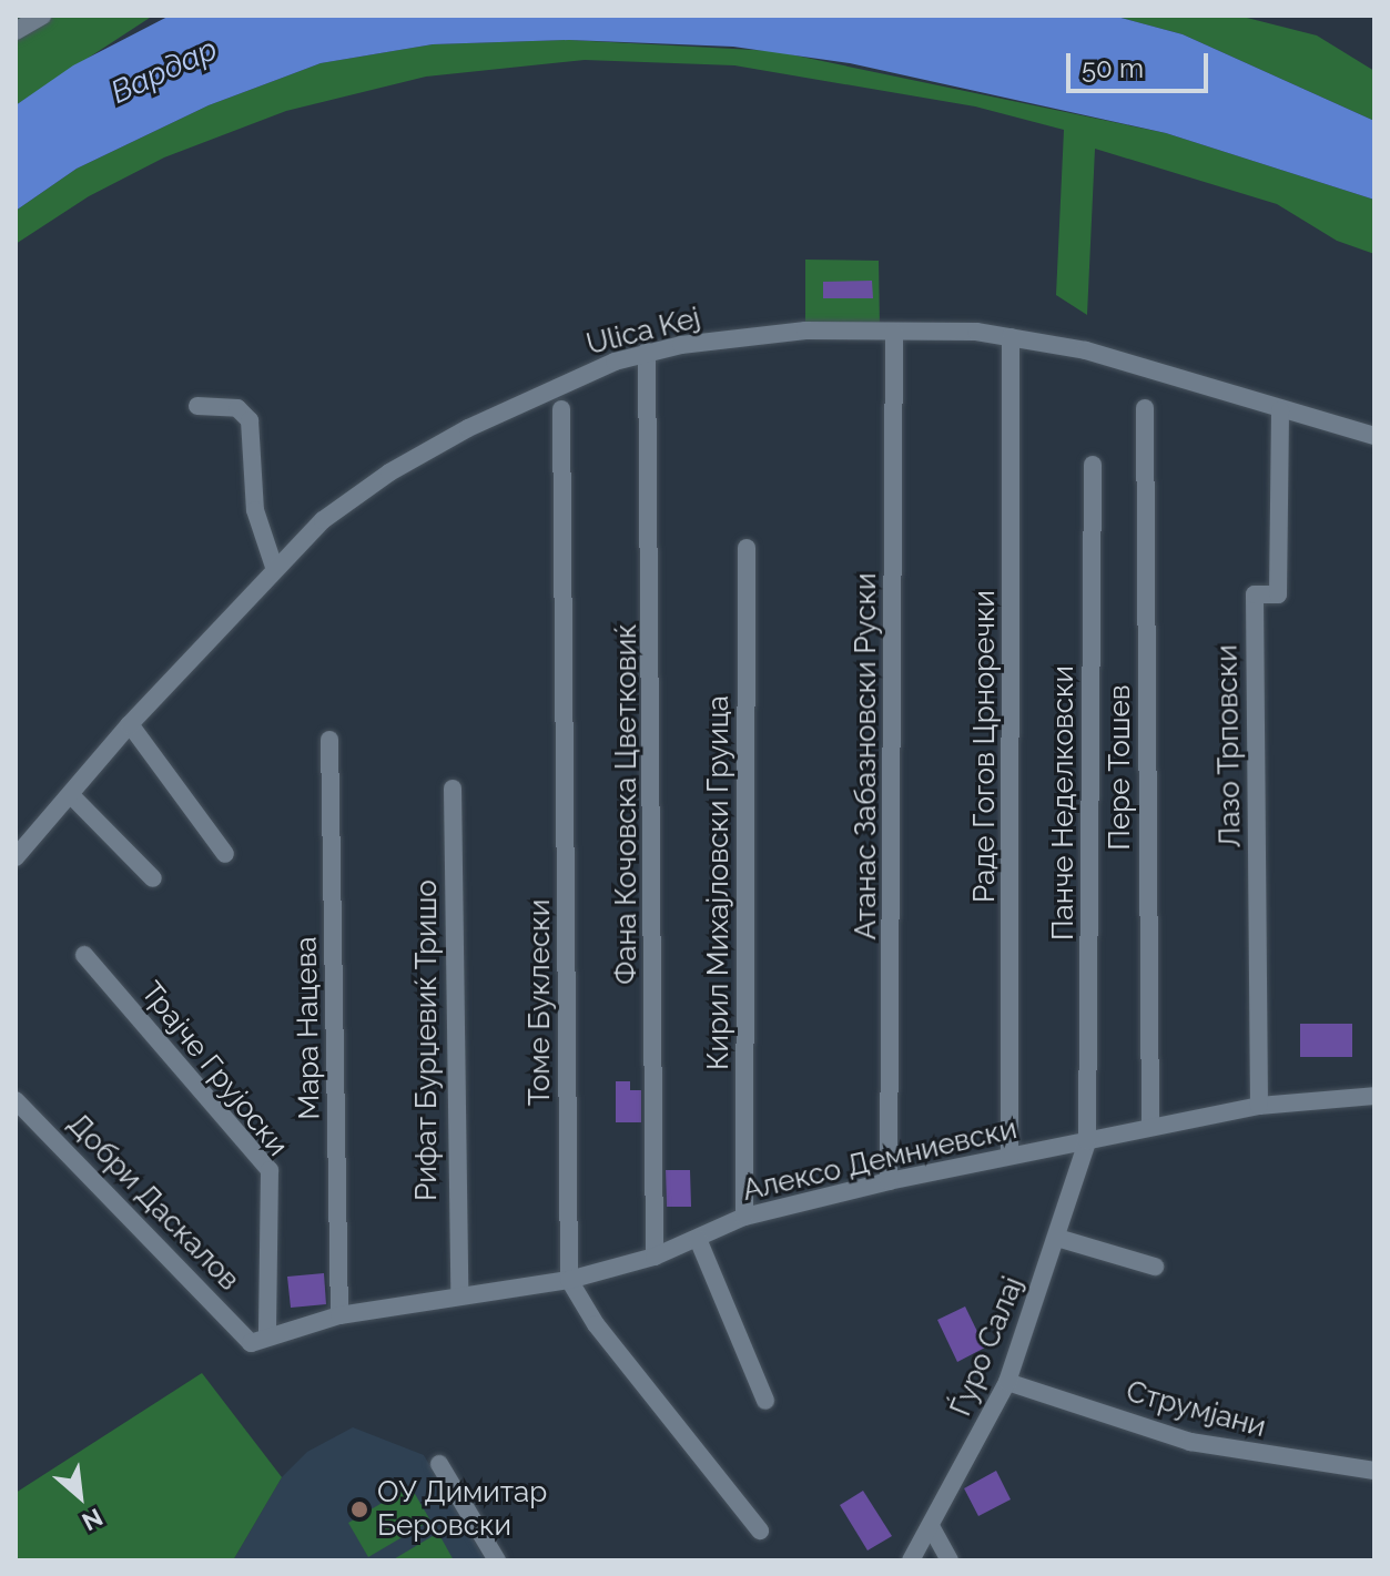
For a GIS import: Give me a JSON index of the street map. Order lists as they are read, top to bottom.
{
  "streets": {
    "street": [
      "Ulica Kej",
      "Раде Гогов Црноречки",
      "Лазо Трповски",
      "Атанас Забазновски Руски",
      "Пере Тошев",
      "Панче Неделковски",
      "Фана Кочовска Цветковиќ",
      "Кирил Михајловски Груица",
      "Томе Буклески",
      "Мара Нацева",
      "Рифат Бурџевиќ Тришо",
      "Трајче Грујоски",
      "Алексо Демниевски",
      "Добри Даскалов",
      "Ѓуро Салај",
      "Струмјани"
    ]
  },
  "crossings": [
    ["Ulica Kej", "Раде Гогов Црноречки"],
    ["Ulica Kej", "Лазо Трповски"],
    ["Ulica Kej", "Атанас Забазновски Руски"],
    ["Ulica Kej", "Фана Кочовска Цветковиќ"],
    ["Раде Гогов Црноречки", "Алексо Демниевски"],
    ["Лазо Трповски", "Алексо Демниевски"],
    ["Атанас Забазновски Руски", "Алексо Демниевски"],
    ["Пере Тошев", "Алексо Демниевски"],
    ["Панче Неделковски", "Алексо Демниевски"],
    ["Панче Неделковски", "Ѓуро Салај"],
    ["Фана Кочовска Цветковиќ", "Алексо Демниевски"],
    ["Кирил Михајловски Груица", "Алексо Демниевски"],
    ["Томе Буклески", "Алексо Демниевски"],
    ["Мара Нацева", "Алексо Демниевски"],
    ["Рифат Бурџевиќ Тришо", "Алексо Демниевски"],
    ["Трајче Грујоски", "Алексо Демниевски"],
    ["Трајче Грујоски", "Добри Даскалов"],
    ["Алексо Демниевски", "Добри Даскалов"],
    ["Алексо Демниевски", "Ѓуро Салај"],
    ["Ѓуро Салај", "Струмјани"]
  ],
  "water": ["Вардар"],
  "places": ["ОУ Димитар Беровски"],
  "scale_bar": "50 m",
  "north": "bottom right"
}
